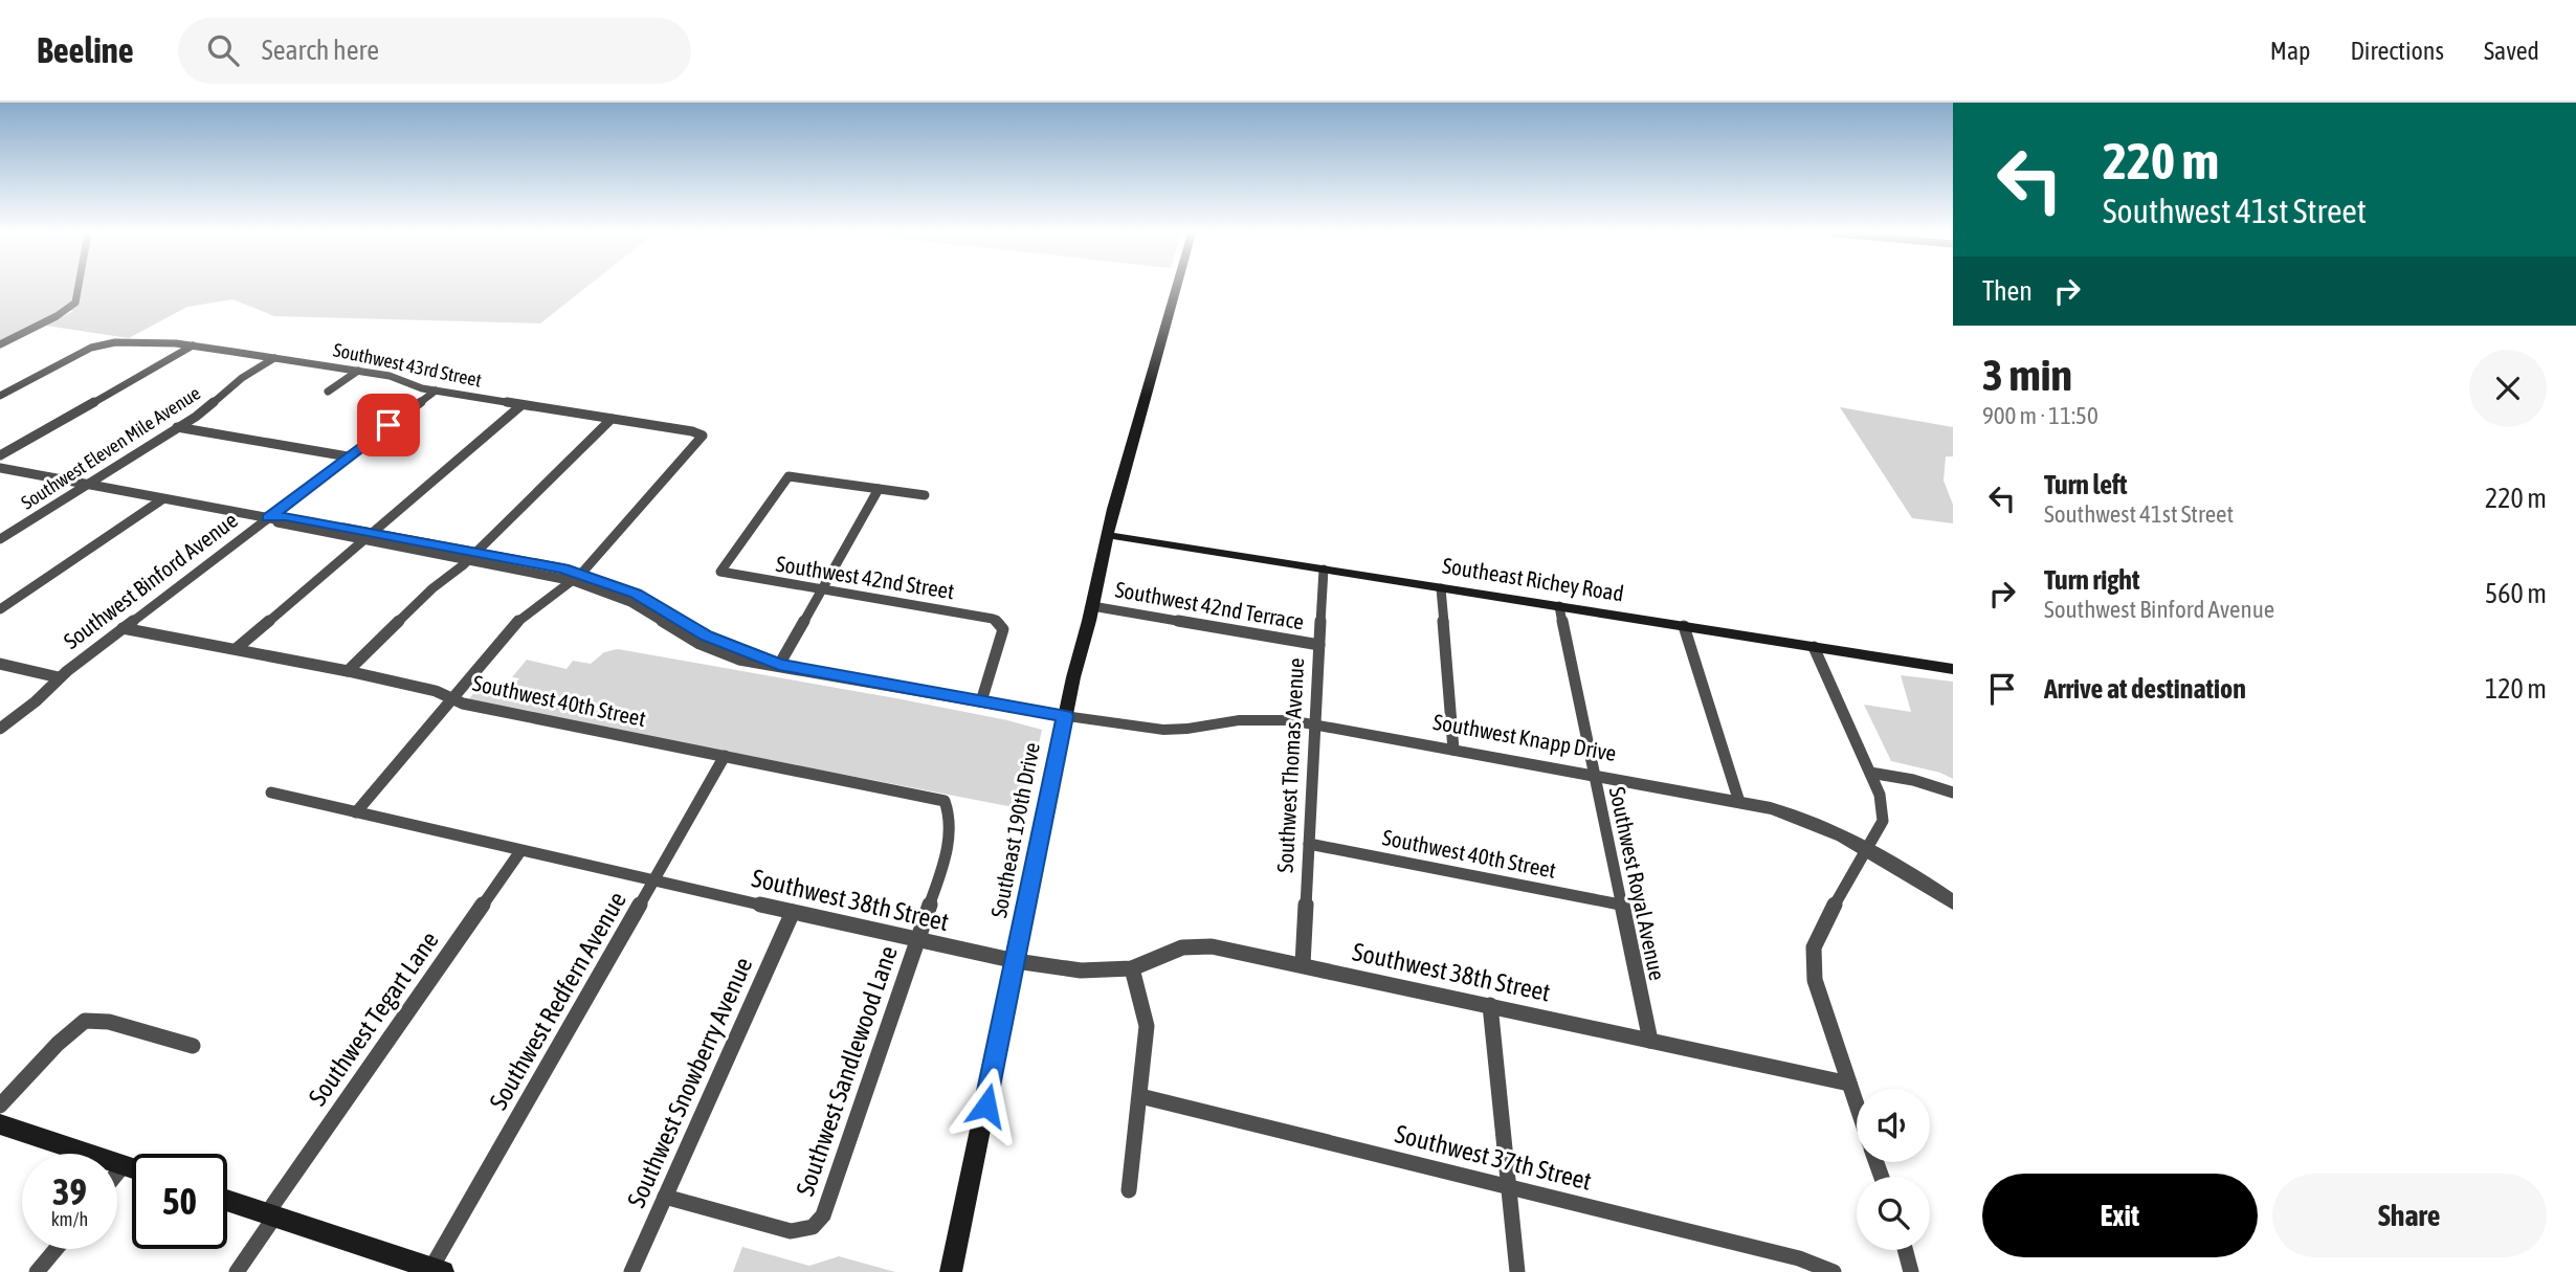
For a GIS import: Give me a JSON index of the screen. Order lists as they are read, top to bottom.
{
  "streets": {
    "main road": ["Southeast Richey Road", "Southeast 190th Drive"],
    "street": [
      "Southwest 43rd Street",
      "Southwest Eleven Mile Avenue",
      "Southwest 42nd Street",
      "Southwest Binford Avenue",
      "Southwest 42nd Terrace",
      "Southwest 40th Street",
      "Southwest Knapp Drive",
      "Southwest Thomas Avenue",
      "Southwest Royal Avenue",
      "Southwest 38th Street",
      "Southwest Redfern Avenue",
      "Southwest Tegart Lane",
      "Southwest Sandlewood Lane",
      "Southwest Snowberry Avenue",
      "Southwest 37th Street"
    ]
  },
  "crossings": [
    ["Southwest 43rd Street", "Southwest Eleven Mile Avenue"],
    ["Southwest 43rd Street", "Southwest Binford Avenue"],
    ["Southeast Richey Road", "Southwest Thomas Avenue"],
    ["Southeast Richey Road", "Southeast 190th Drive"],
    ["Southeast Richey Road", "Southwest Royal Avenue"],
    ["Southwest Binford Avenue", "Southwest 40th Street"],
    ["Southwest 42nd Terrace", "Southwest Thomas Avenue"],
    ["Southwest 42nd Terrace", "Southeast 190th Drive"],
    ["Southwest 40th Street", "Southwest Thomas Avenue"],
    ["Southwest 40th Street", "Southwest Royal Avenue"],
    ["Southwest 40th Street", "Southwest Redfern Avenue"],
    ["Southwest 40th Street", "Southwest Sandlewood Lane"],
    ["Southwest Knapp Drive", "Southwest Thomas Avenue"],
    ["Southwest Knapp Drive", "Southeast 190th Drive"],
    ["Southwest Knapp Drive", "Southwest Royal Avenue"],
    ["Southwest Thomas Avenue", "Southwest 38th Street"],
    ["Southeast 190th Drive", "Southwest 38th Street"],
    ["Southwest Royal Avenue", "Southwest 38th Street"],
    ["Southwest 38th Street", "Southwest Redfern Avenue"],
    ["Southwest 38th Street", "Southwest Tegart Lane"],
    ["Southwest 38th Street", "Southwest Sandlewood Lane"],
    ["Southwest 38th Street", "Southwest Snowberry Avenue"],
    ["Southwest Sandlewood Lane", "Southwest Snowberry Avenue"]
  ],
  "page": {
    "header": "Beeline",
    "search": "Search here",
    "nav": ["Map", "Directions", "Saved"],
    "turn": ["220 m", "Southwest 41st Street"],
    "then": "Then",
    "heading": ["3 min", "900 m · 11:50"],
    "list": [
      {
        "name": "Turn left",
        "note": "Southwest 41st Street",
        "value": "220 m"
      },
      {
        "name": "Turn right",
        "note": "Southwest Binford Avenue",
        "value": "560 m"
      },
      {
        "name": "Arrive at destination",
        "value": "120 m"
      }
    ],
    "speed": "39 km/h",
    "limit": "50",
    "buttons": ["Exit", "Share"]
  }
}
